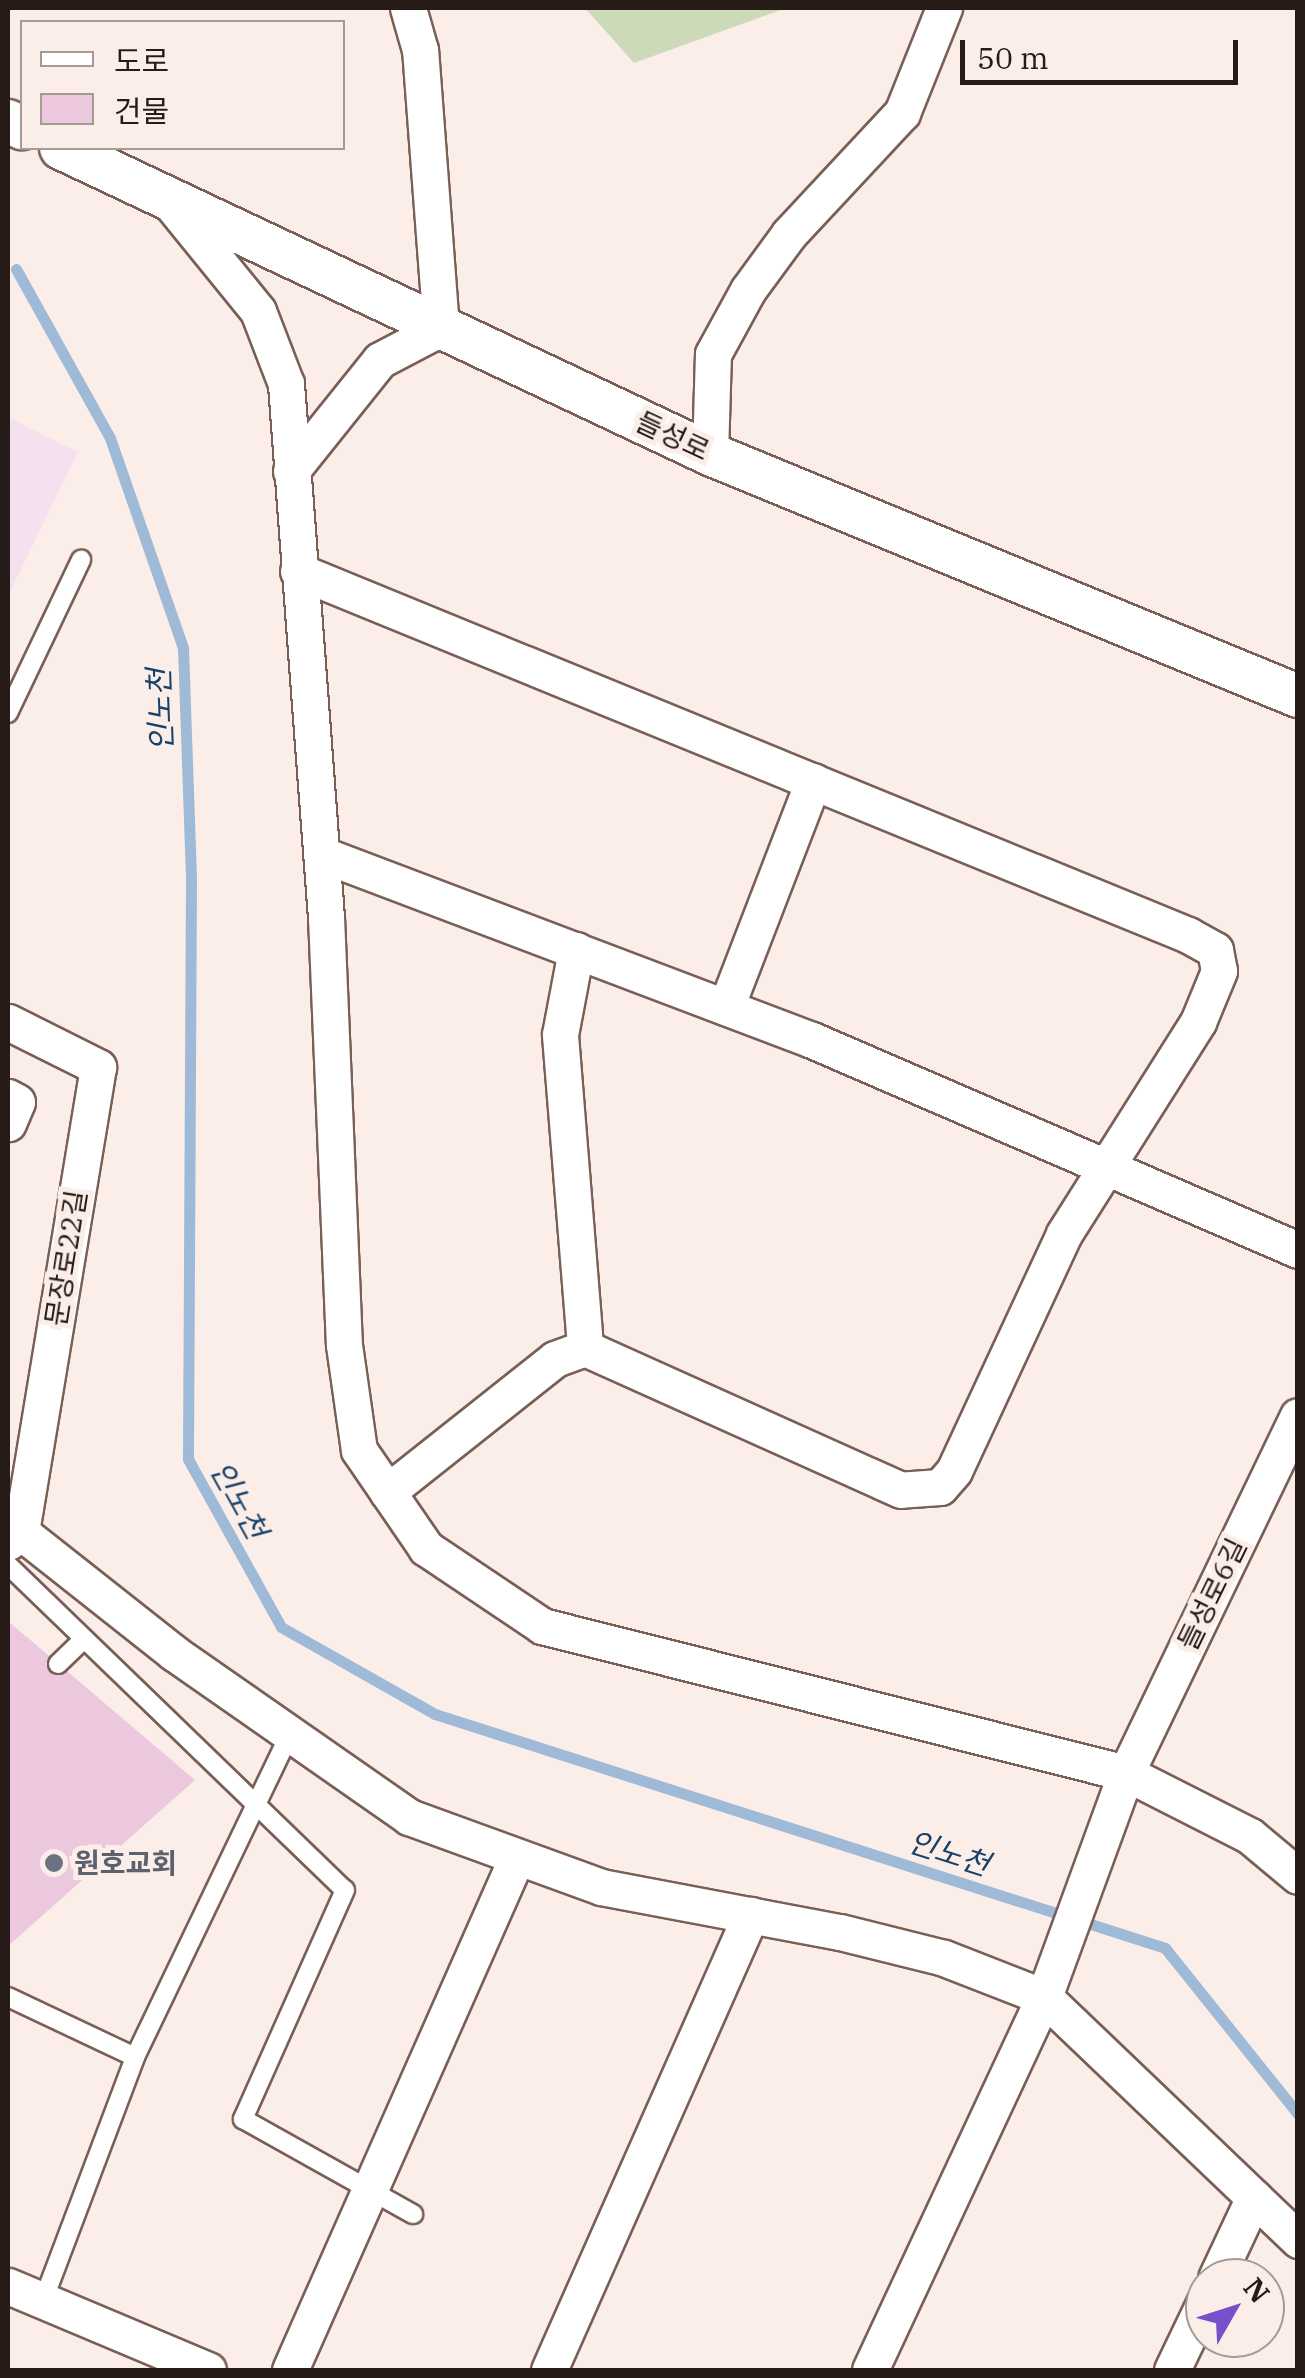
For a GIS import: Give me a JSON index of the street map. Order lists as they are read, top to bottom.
{
  "streets": {
    "street": ["들성로", "문장로22길", "들성로6길"]
  },
  "water": ["인노천"],
  "places": ["원호교회"],
  "legend": ["도로", "건물"],
  "scale_bar": "50 m",
  "north": "top right"
}
